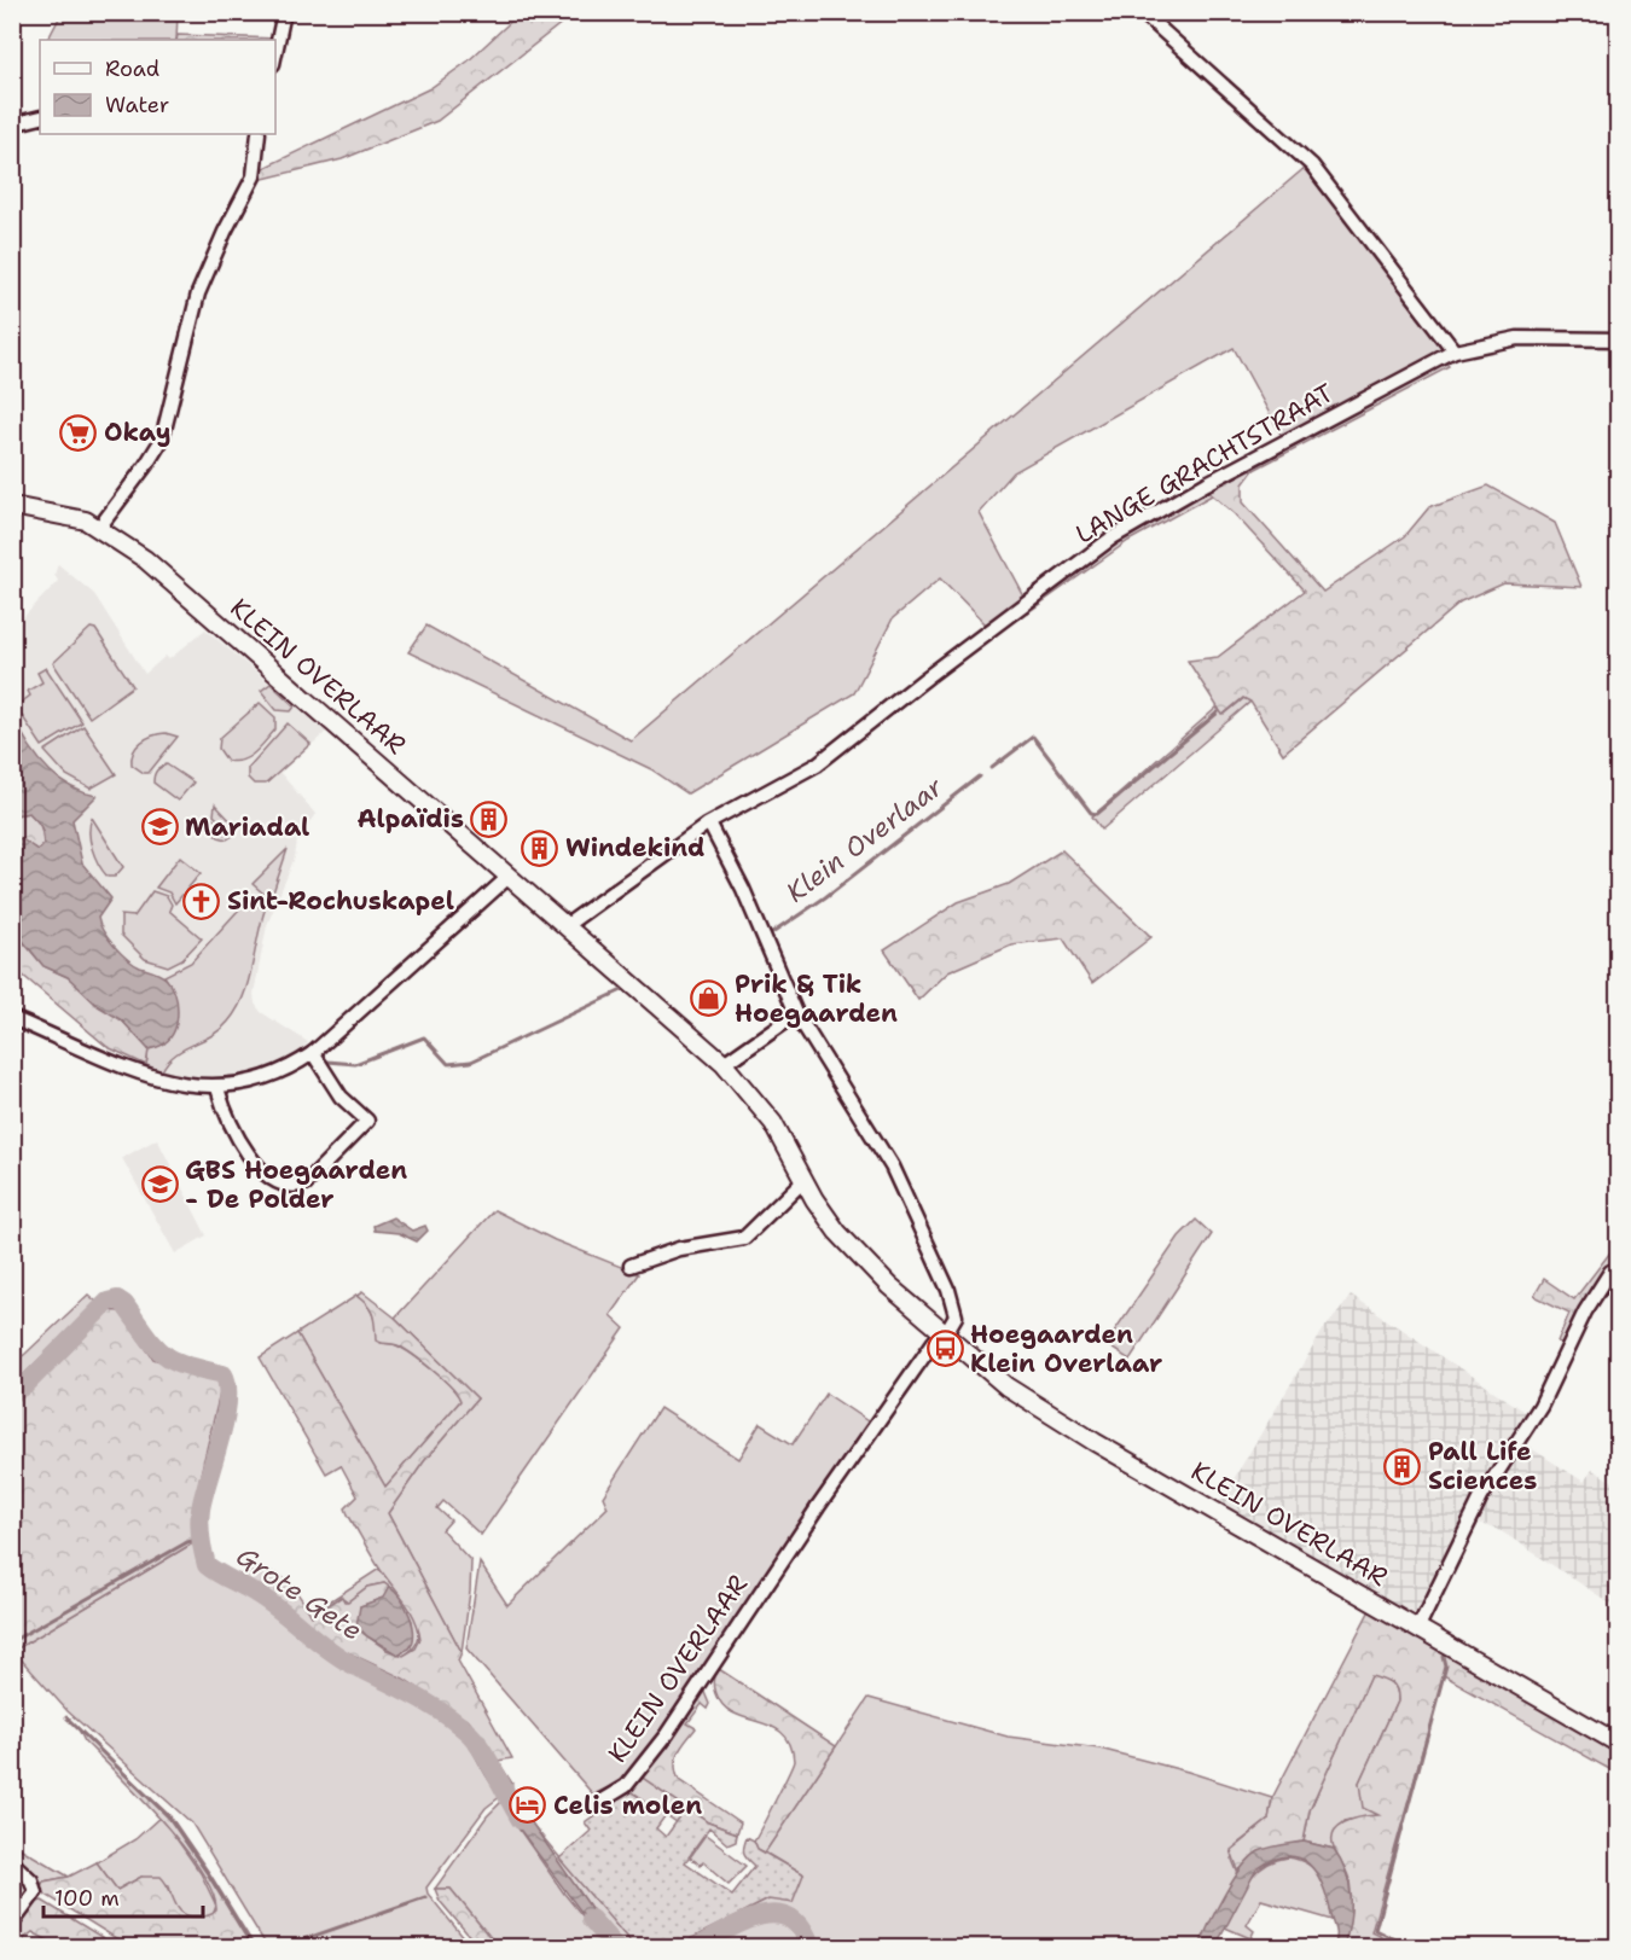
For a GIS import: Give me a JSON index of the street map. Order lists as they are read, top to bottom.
{
  "streets": {
    "main road": ["KLEIN OVERLAAR"],
    "street": ["LANGE GRACHTSTRAAT"]
  },
  "crossings": [
    ["LANGE GRACHTSTRAAT", "KLEIN OVERLAAR"]
  ],
  "water": ["Klein Overlaar", "Grote Gete"],
  "places": {
    "supermarket": ["Okay"],
    "building": ["Alpaïdis", "Windekind", "Pall Life Sciences"],
    "school or university": ["Mariadal", "GBS Hoegaarden - De Polder"],
    "church": ["Sint-Rochuskapel"],
    "shop": ["Prik & Tik Hoegaarden"],
    "bus stop": ["Hoegaarden Klein Overlaar"],
    "hotel": ["Celis molen"]
  },
  "legend": ["Road", "Water"],
  "scale_bar": "100 m"
}
